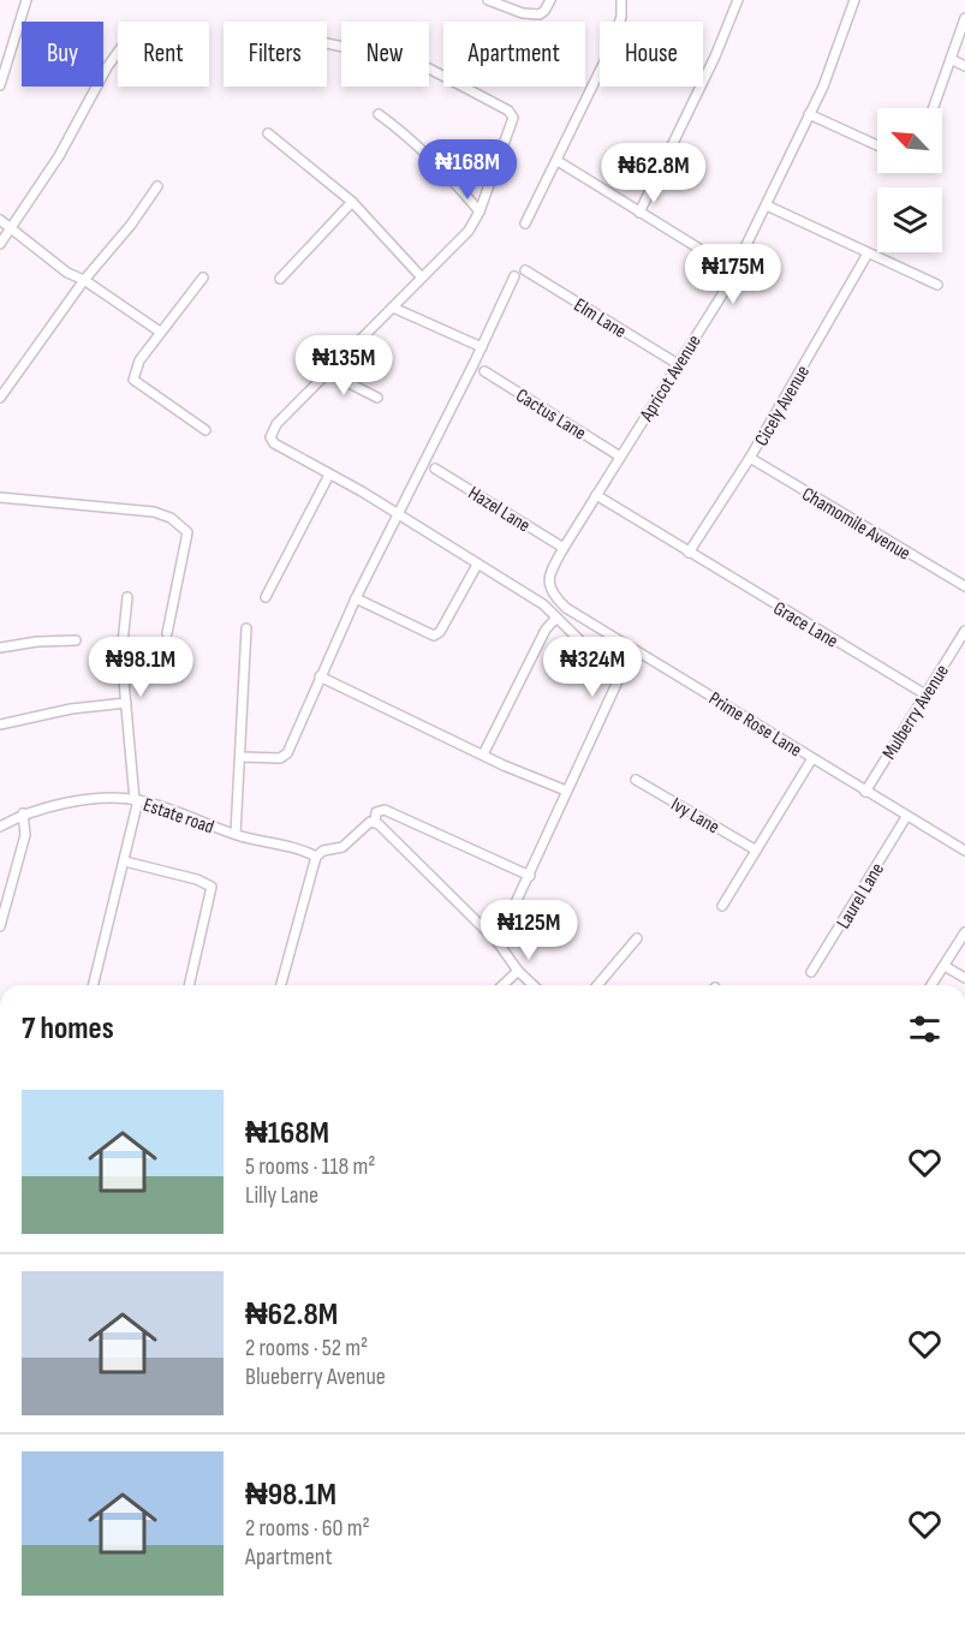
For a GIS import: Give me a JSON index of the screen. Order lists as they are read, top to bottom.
{
  "streets": {
    "street": [
      "Elm Lane",
      "Apricot Avenue",
      "Cicely Avenue",
      "Cactus Lane",
      "Hazel Lane",
      "Chamomile Avenue",
      "Grace Lane",
      "Mulberry Avenue",
      "Prime Rose Lane",
      "Estate road",
      "Ivy Lane",
      "Laurel Lane"
    ]
  },
  "crossings": [
    ["Elm Lane", "Apricot Avenue"],
    ["Apricot Avenue", "Cactus Lane"],
    ["Apricot Avenue", "Hazel Lane"],
    ["Apricot Avenue", "Grace Lane"],
    ["Apricot Avenue", "Prime Rose Lane"],
    ["Cicely Avenue", "Chamomile Avenue"],
    ["Cicely Avenue", "Grace Lane"],
    ["Grace Lane", "Mulberry Avenue"],
    ["Mulberry Avenue", "Prime Rose Lane"],
    ["Prime Rose Lane", "Laurel Lane"]
  ],
  "north": "top left",
  "page": {
    "chip": [
      "Buy",
      "Rent",
      "Filters",
      "New",
      "Apartment",
      "House"
    ],
    "price": [
      "₦168M",
      "₦62.8M",
      "₦175M",
      "₦135M",
      "₦98.1M",
      "₦324M",
      "₦125M"
    ],
    "heading": "7 homes",
    "list": [
      {
        "name": "₦168M",
        "note": "5 rooms · 118 m² · Lilly Lane"
      },
      {
        "name": "₦62.8M",
        "note": "2 rooms · 52 m² · Blueberry Avenue"
      },
      {
        "name": "₦98.1M",
        "note": "2 rooms · 60 m² · Apartment"
      }
    ]
  }
}
